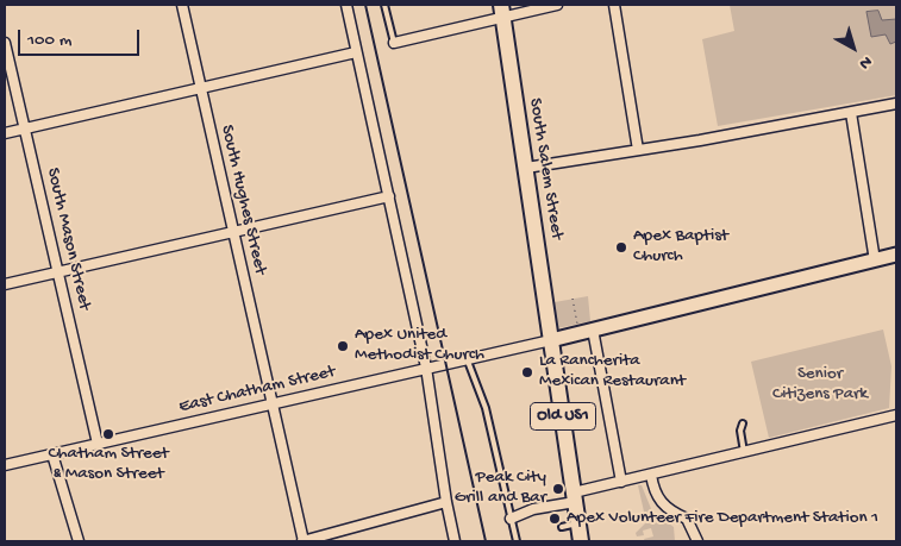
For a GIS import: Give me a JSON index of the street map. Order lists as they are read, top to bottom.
{
  "streets": {
    "main road": ["South Salem Street", "Old US1"],
    "street": ["South Hughes Street", "South Mason Street", "East Chatham Street"]
  },
  "crossings": [
    ["South Salem Street", "East Chatham Street"],
    ["South Salem Street", "Old US1"],
    ["South Hughes Street", "East Chatham Street"],
    ["South Mason Street", "East Chatham Street"],
    ["East Chatham Street", "Old US1"]
  ],
  "parks": ["Senior Citizens Park"],
  "places": [
    "Apex Baptist Church",
    "Apex United Methodist Church",
    "La Rancherita Mexican Restaurant",
    "Chatham Street & Mason Street",
    "Peak City Grill and Bar",
    "Apex Volunteer Fire Department Station 1"
  ],
  "scale_bar": "100 m",
  "north": "bottom right"
}
